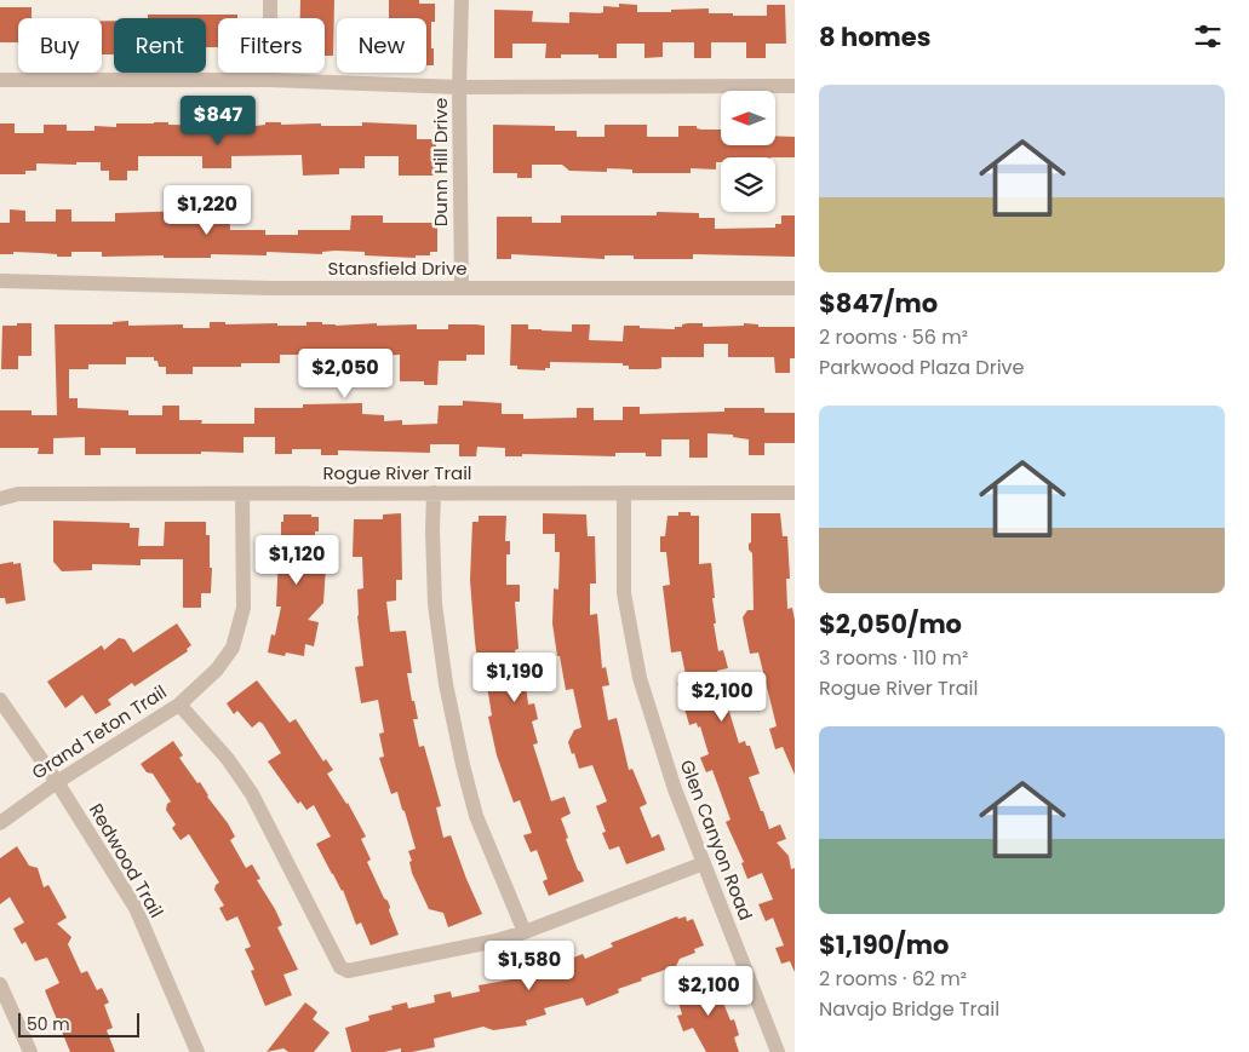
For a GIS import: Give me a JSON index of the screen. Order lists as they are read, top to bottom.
{
  "streets": {
    "street": [
      "Dunn Hill Drive",
      "Stansfield Drive",
      "Rogue River Trail",
      "Grand Teton Trail",
      "Glen Canyon Road",
      "Redwood Trail"
    ]
  },
  "crossings": [
    ["Dunn Hill Drive", "Stansfield Drive"],
    ["Rogue River Trail", "Grand Teton Trail"],
    ["Rogue River Trail", "Glen Canyon Road"],
    ["Grand Teton Trail", "Redwood Trail"]
  ],
  "scale_bar": "50 m",
  "north": "left",
  "page": {
    "heading": "8 homes",
    "chip": [
      "Buy",
      "Rent",
      "Filters",
      "New"
    ],
    "list": [
      {
        "name": "$847/mo",
        "note": "2 rooms · 56 m² · Parkwood Plaza Drive"
      },
      {
        "name": "$2,050/mo",
        "note": "3 rooms · 110 m² · Rogue River Trail"
      },
      {
        "name": "$1,190/mo",
        "note": "2 rooms · 62 m² · Navajo Bridge Trail"
      }
    ],
    "price": [
      "$847",
      "$1,220",
      "$2,050",
      "$1,120",
      "$1,190",
      "$2,100",
      "$1,580",
      "$2,100"
    ],
    "scale": "50 m"
  }
}
